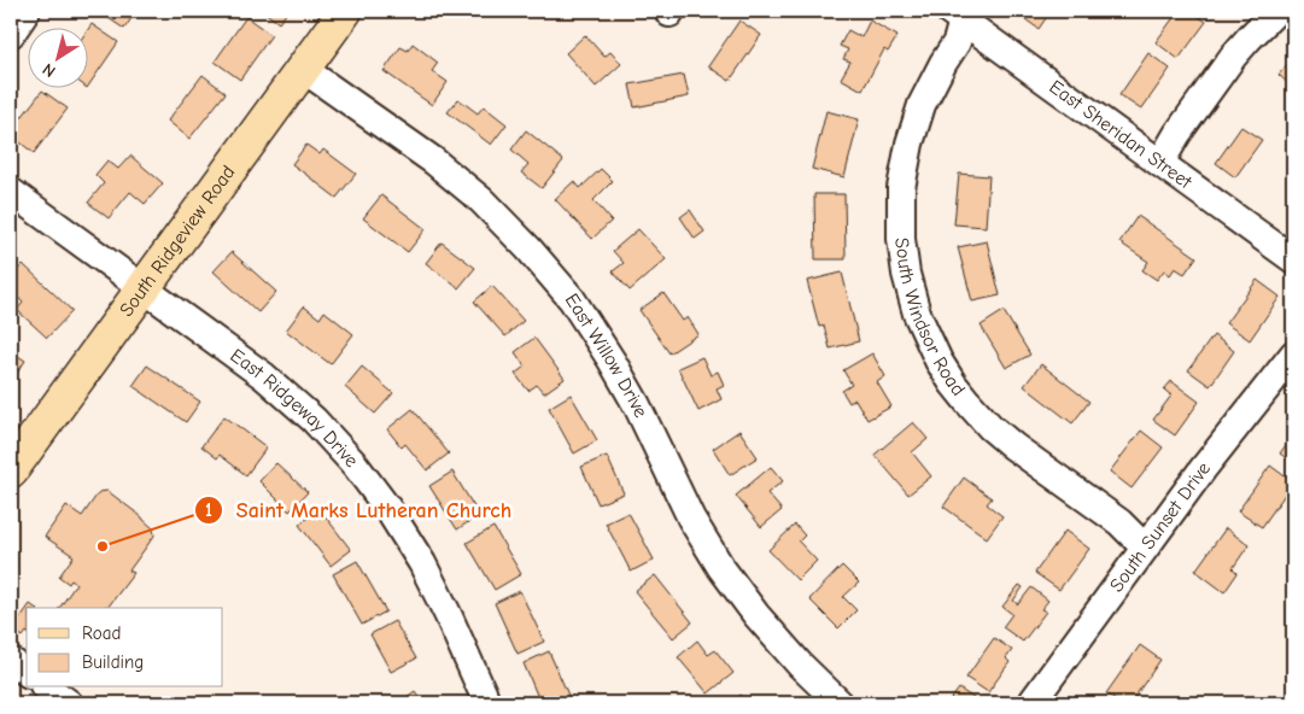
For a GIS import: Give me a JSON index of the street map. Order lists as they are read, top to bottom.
{
  "streets": {
    "main road": ["South Ridgeview Road"],
    "street": [
      "East Sheridan Street",
      "South Windsor Road",
      "East Willow Drive",
      "East Ridgeway Drive",
      "South Sunset Drive"
    ]
  },
  "crossings": [
    ["East Sheridan Street", "South Windsor Road"],
    ["South Ridgeview Road", "East Willow Drive"],
    ["South Ridgeview Road", "East Ridgeway Drive"],
    ["South Windsor Road", "South Sunset Drive"]
  ],
  "places": ["Saint Marks Lutheran Church"],
  "legend": ["Road", "Building"],
  "north": "bottom left"
}
